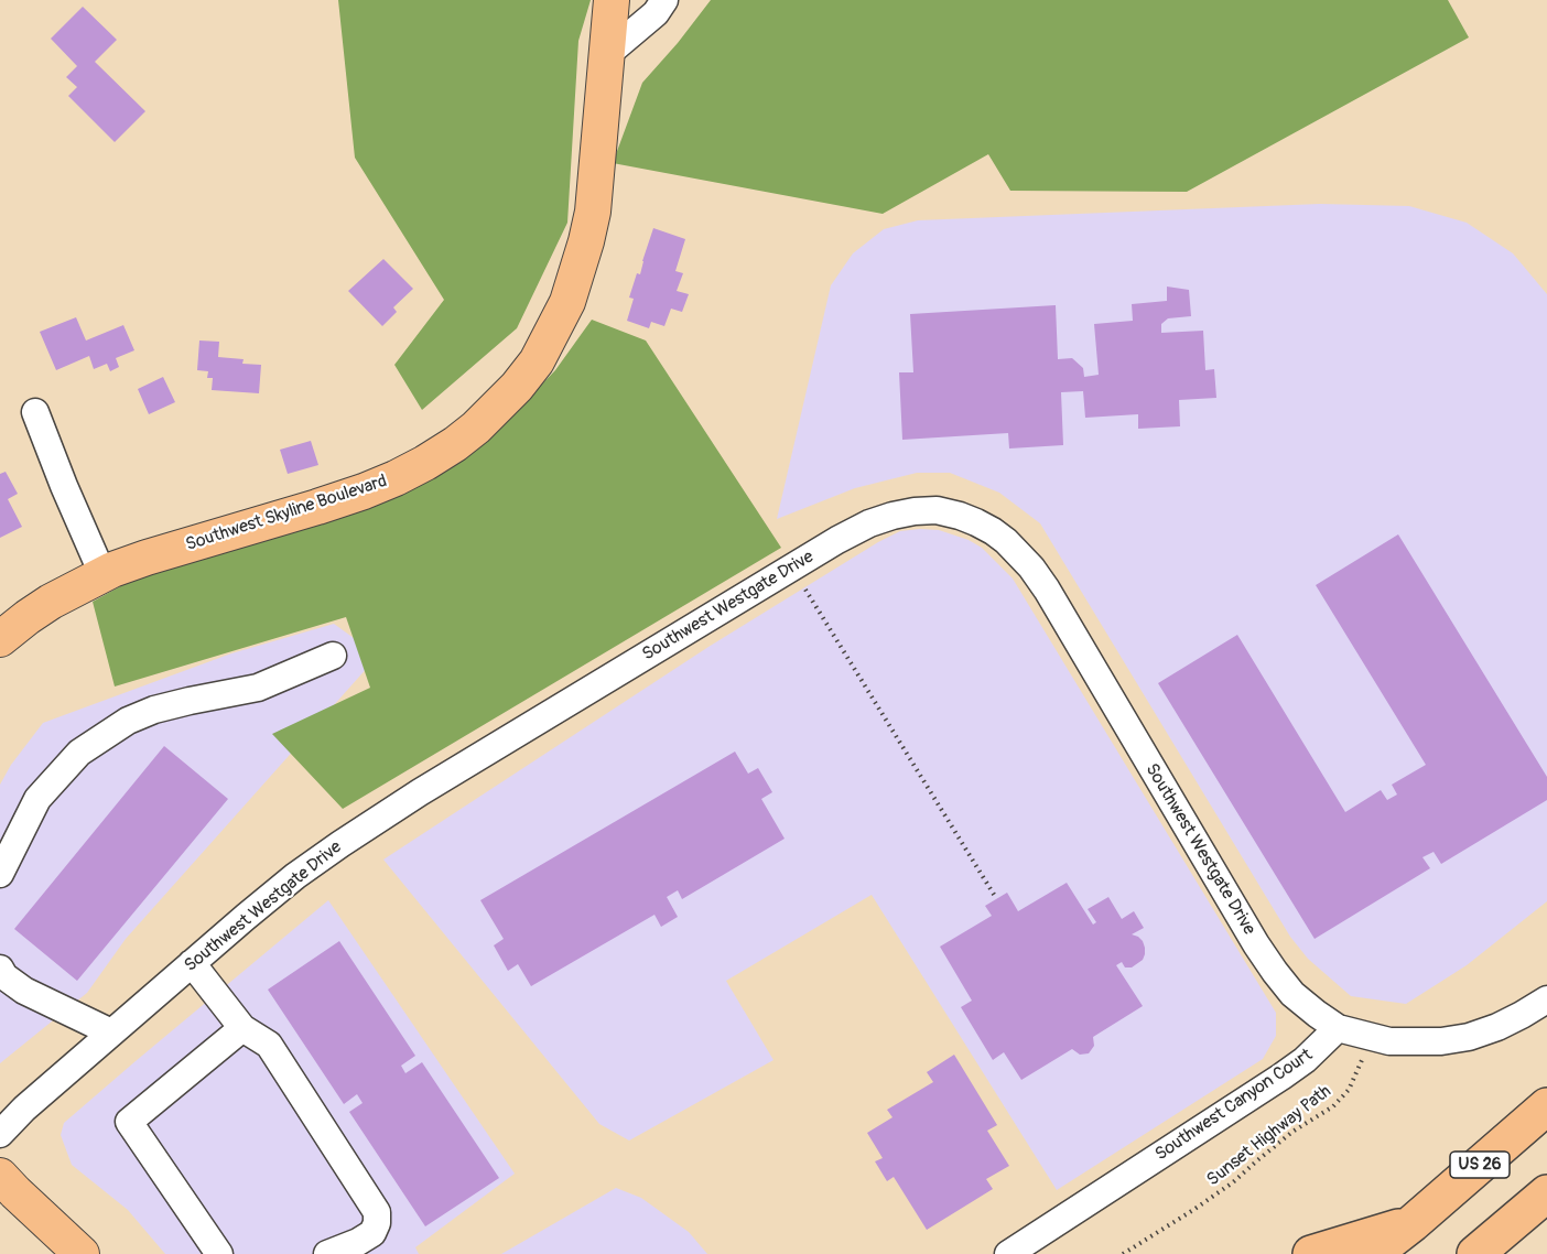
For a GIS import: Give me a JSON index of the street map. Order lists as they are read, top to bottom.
{
  "streets": {
    "highway": ["US 26"],
    "main road": ["Southwest Skyline Boulevard"],
    "street": ["Southwest Westgate Drive", "Southwest Canyon Court"],
    "path": ["Sunset Highway Path"]
  },
  "crossings": [
    ["Southwest Westgate Drive", "Southwest Canyon Court"]
  ]
}
